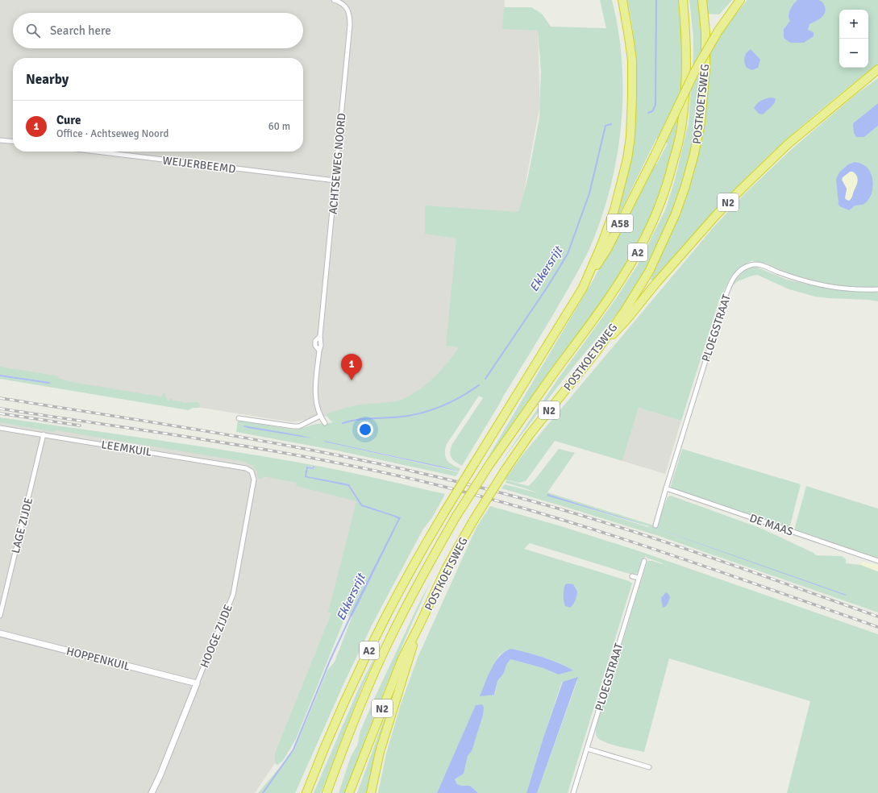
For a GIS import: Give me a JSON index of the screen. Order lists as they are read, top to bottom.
{
  "streets": {
    "highway": [
      "POSTKOETSWEG",
      "N2",
      "A58",
      "A2"
    ],
    "street": [
      "ACHTSEWEG NOORD",
      "WEIJERBEEMD",
      "PLOEGSTRAAT",
      "LEEMKUIL",
      "DE MAAS",
      "LAGE ZIJDE",
      "HOOGE ZIJDE",
      "HOPPENKUIL"
    ]
  },
  "crossings": [
    ["POSTKOETSWEG", "N2"],
    ["ACHTSEWEG NOORD", "WEIJERBEEMD"],
    ["A58", "A2"],
    ["PLOEGSTRAAT", "DE MAAS"],
    ["LEEMKUIL", "LAGE ZIJDE"],
    ["LEEMKUIL", "HOOGE ZIJDE"],
    ["HOOGE ZIJDE", "HOPPENKUIL"]
  ],
  "water": ["Ekkersrijt"],
  "page": {
    "map_buttons": ["+", "−"],
    "search": "Search here",
    "heading": "Nearby",
    "list": [
      {
        "mark": "1",
        "name": "Cure",
        "note": "Office · Achtseweg Noord",
        "value": "60 m"
      }
    ],
    "pins": "1"
  }
}
